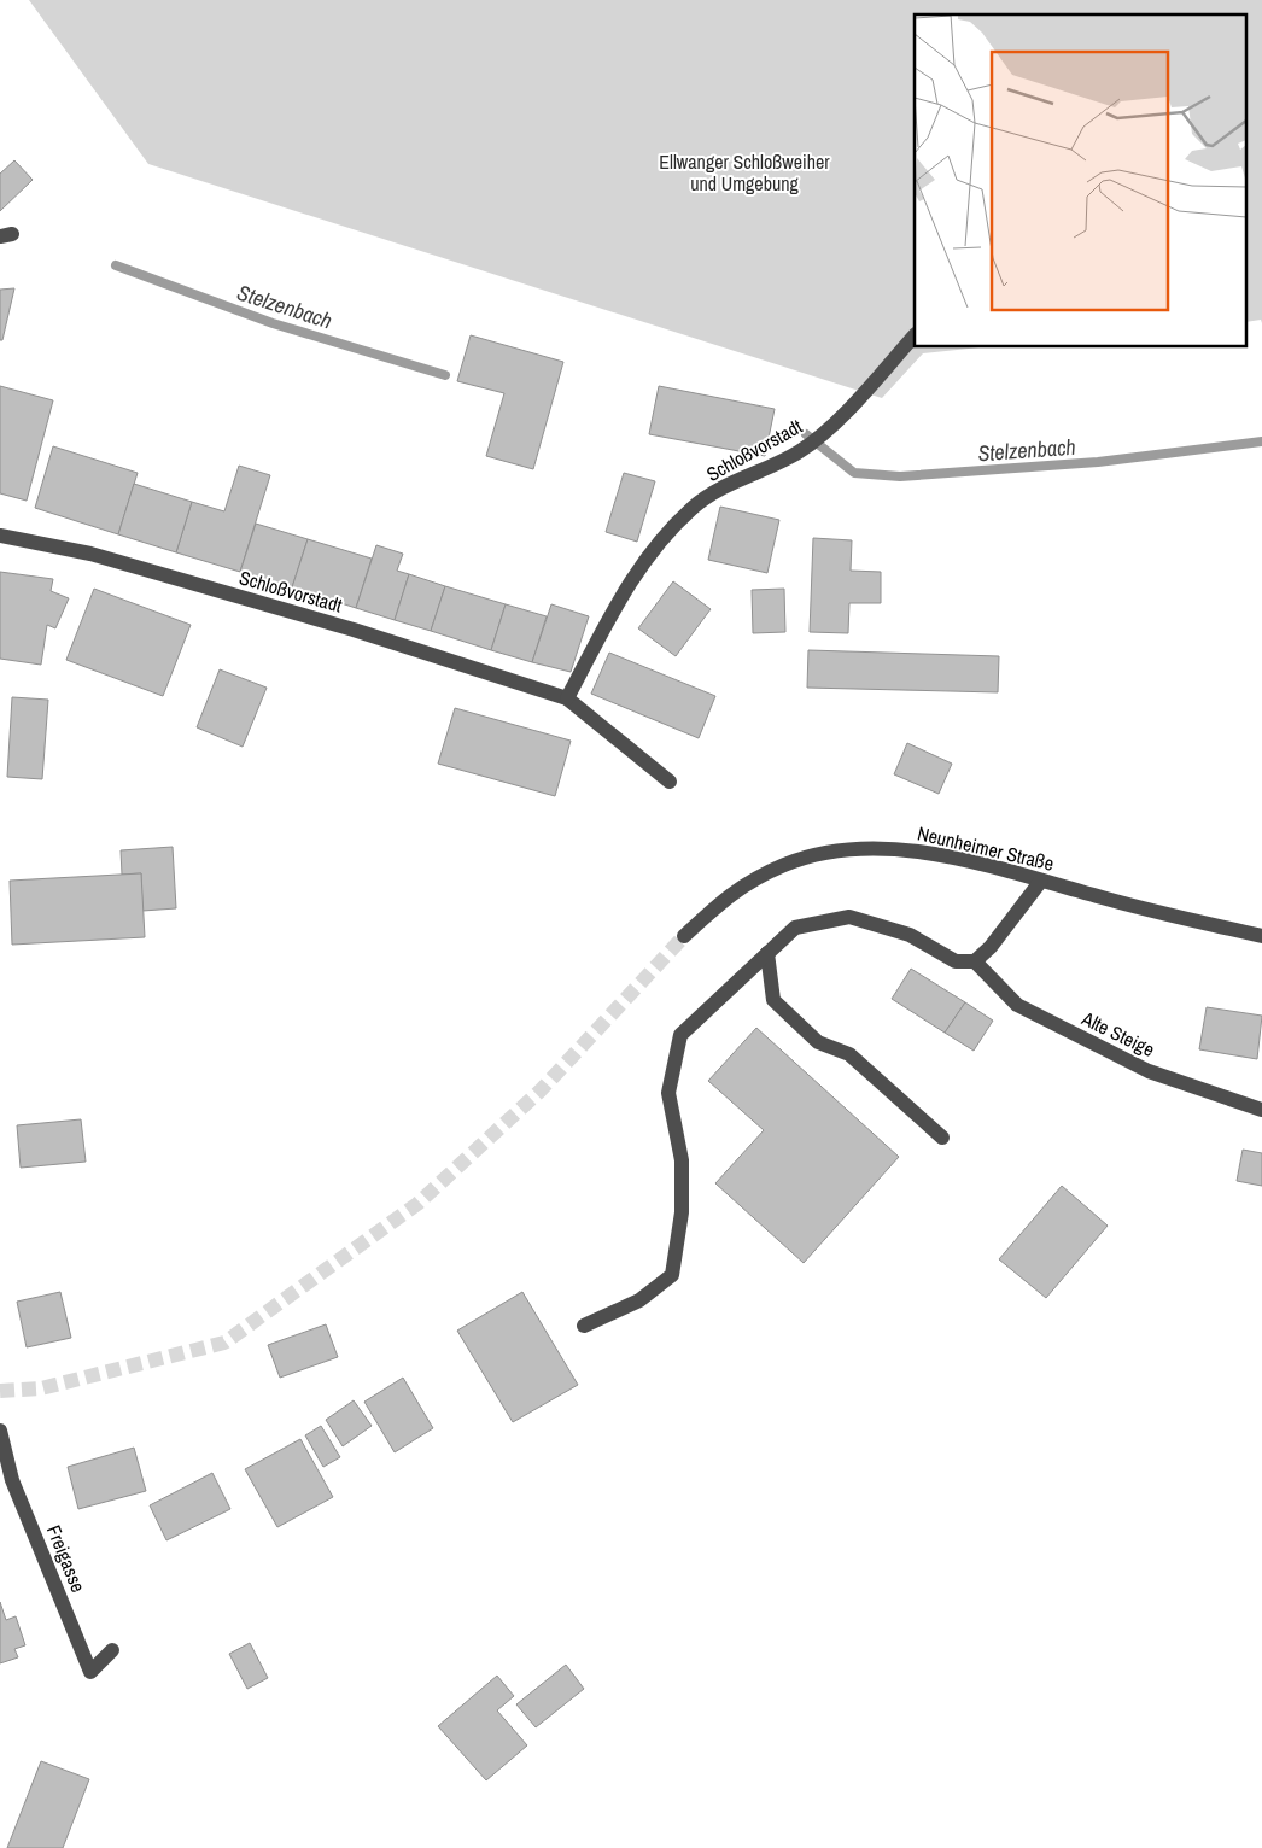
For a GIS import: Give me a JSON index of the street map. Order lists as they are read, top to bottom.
{
  "streets": {
    "street": [
      "Schloßvorstadt",
      "Neunheimer Straße",
      "Alte Steige",
      "Freigasse"
    ]
  },
  "water": ["Stelzenbach"],
  "parks": ["Ellwanger Schloßweiher und Umgebung"]
}
